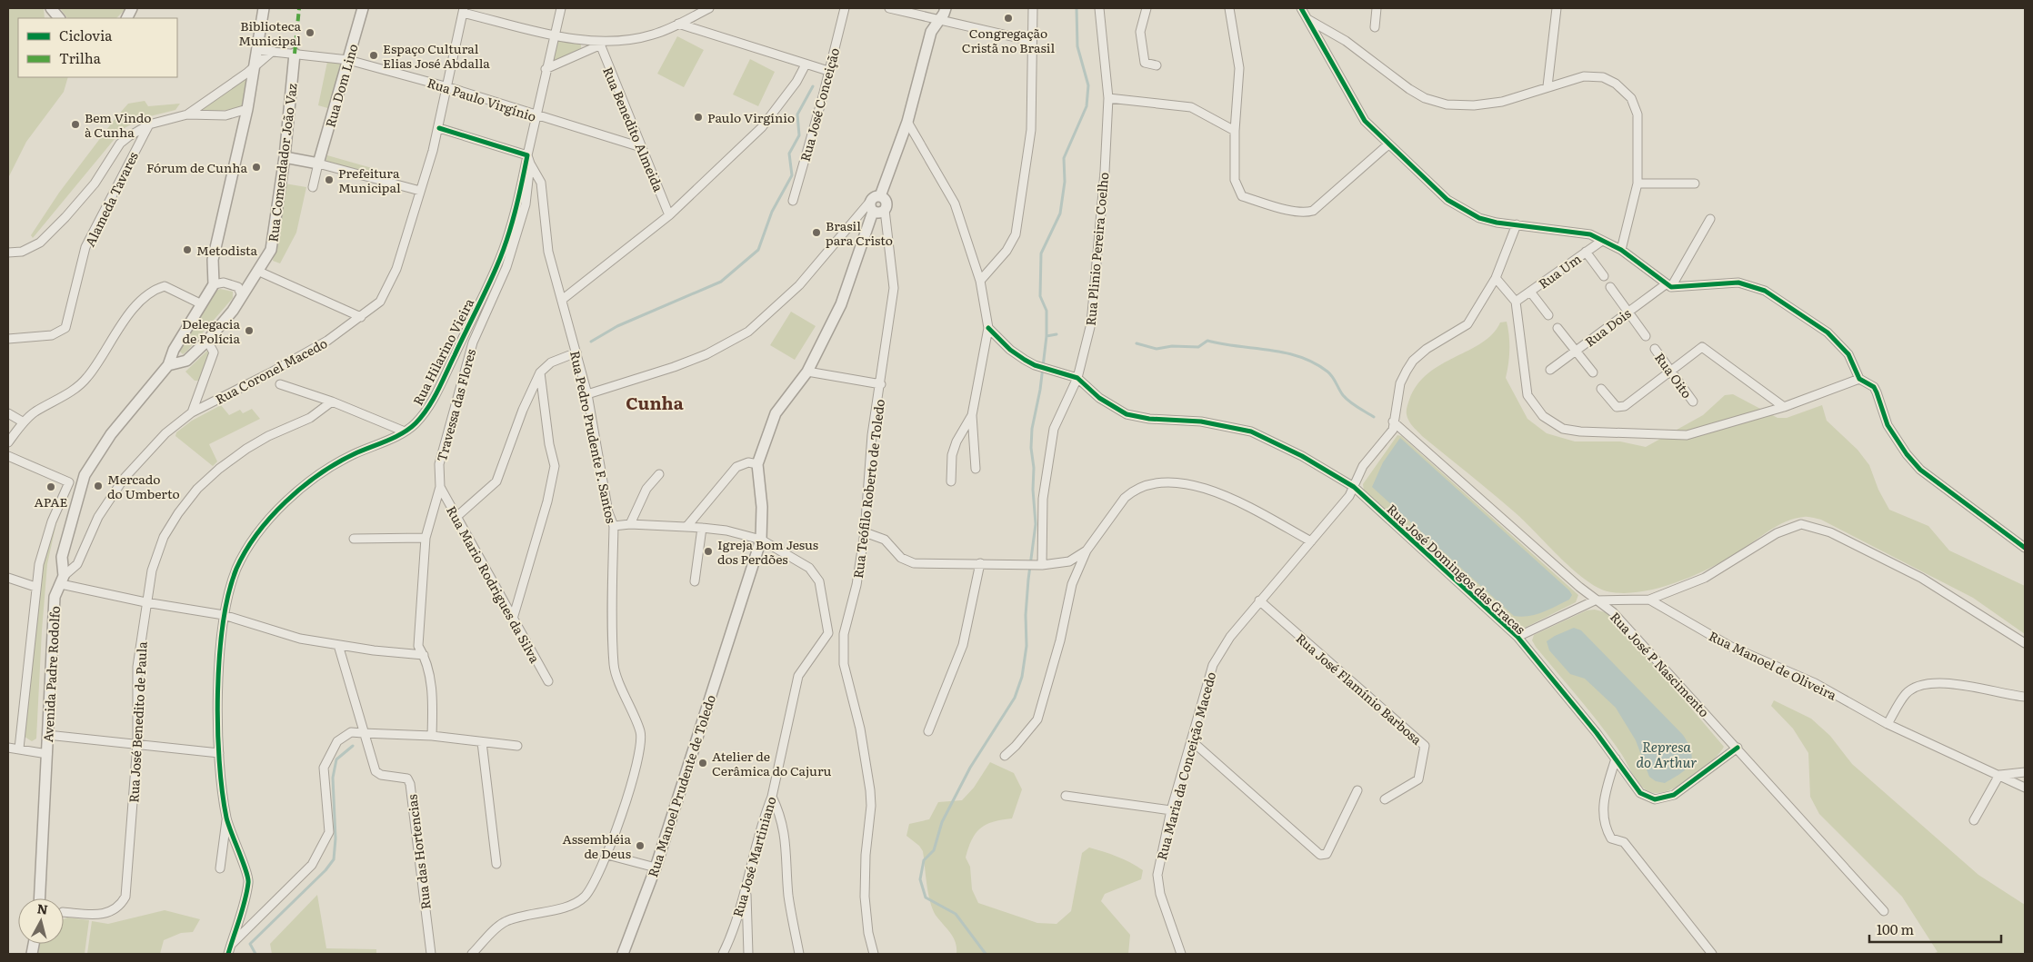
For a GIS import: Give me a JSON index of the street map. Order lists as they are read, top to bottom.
{
  "streets": {
    "street": [
      "Rua Dom Lino",
      "Rua Paulo Virgínio",
      "Rua José Conceição",
      "Rua Benedito Almeida",
      "Rua Comendador João Vaz",
      "Alameda Tavares",
      "Rua Plinio Pereira Coelho",
      "Rua Um",
      "Rua Dois",
      "Rua Hilarino Vieira",
      "Rua Coronel Macedo",
      "Rua Oito",
      "Travessa das Flores",
      "Rua Pedro Prudente F. Santos",
      "Rua Teófilo Roberto de Toledo",
      "Rua José Domingos das Gracas",
      "Rua Mario Rodrigues da Silva",
      "Rua José P Nascimento",
      "Rua Manoel de Oliveira",
      "Avenida Padre Rodolfo",
      "Rua José Flamínio Barbosa",
      "Rua José Benedito de Paula",
      "Rua Maria da Conceição Macedo",
      "Rua Manoel Prudente de Toledo",
      "Rua das Hortencias",
      "Rua José Martiniano"
    ]
  },
  "crossings": [
    ["Rua Dom Lino", "Rua Paulo Virgínio"],
    ["Rua Paulo Virgínio", "Rua Benedito Almeida"],
    ["Rua Paulo Virgínio", "Rua Comendador João Vaz"],
    ["Rua Paulo Virgínio", "Rua Hilarino Vieira"],
    ["Rua Paulo Virgínio", "Rua Coronel Macedo"],
    ["Rua Comendador João Vaz", "Avenida Padre Rodolfo"],
    ["Rua Plinio Pereira Coelho", "Rua José Domingos das Gracas"],
    ["Rua Hilarino Vieira", "Travessa das Flores"],
    ["Rua Hilarino Vieira", "Rua Pedro Prudente F. Santos"],
    ["Rua Coronel Macedo", "Avenida Padre Rodolfo"],
    ["Travessa das Flores", "Rua Mario Rodrigues da Silva"],
    ["Rua Teófilo Roberto de Toledo", "Rua Manoel Prudente de Toledo"],
    ["Rua José Domingos das Gracas", "Rua José P Nascimento"],
    ["Rua José Domingos das Gracas", "Rua Maria da Conceição Macedo"],
    ["Rua José P Nascimento", "Rua Maria da Conceição Macedo"],
    ["Rua José Flamínio Barbosa", "Rua Maria da Conceição Macedo"]
  ],
  "districts": ["Cunha"],
  "water": ["Represa do Arthur"],
  "places": [
    "Congregação Cristã no Brasil",
    "Biblioteca Municipal",
    "Espaço Cultural Elias José Abdalla",
    "Paulo Virgínio",
    "Bem Vindo à Cunha",
    "Fórum de Cunha",
    "Prefeitura Municipal",
    "Brasil para Cristo",
    "Metodista",
    "Delegacia de Polícia",
    "Mercado do Umberto",
    "APAE",
    "Igreja Bom Jesus dos Perdões",
    "Atelier de Cerâmica do Cajuru",
    "Assembléia de Deus"
  ],
  "legend": ["Ciclovia", "Trilha"],
  "scale_bar": "100 m",
  "north": "top"
}
